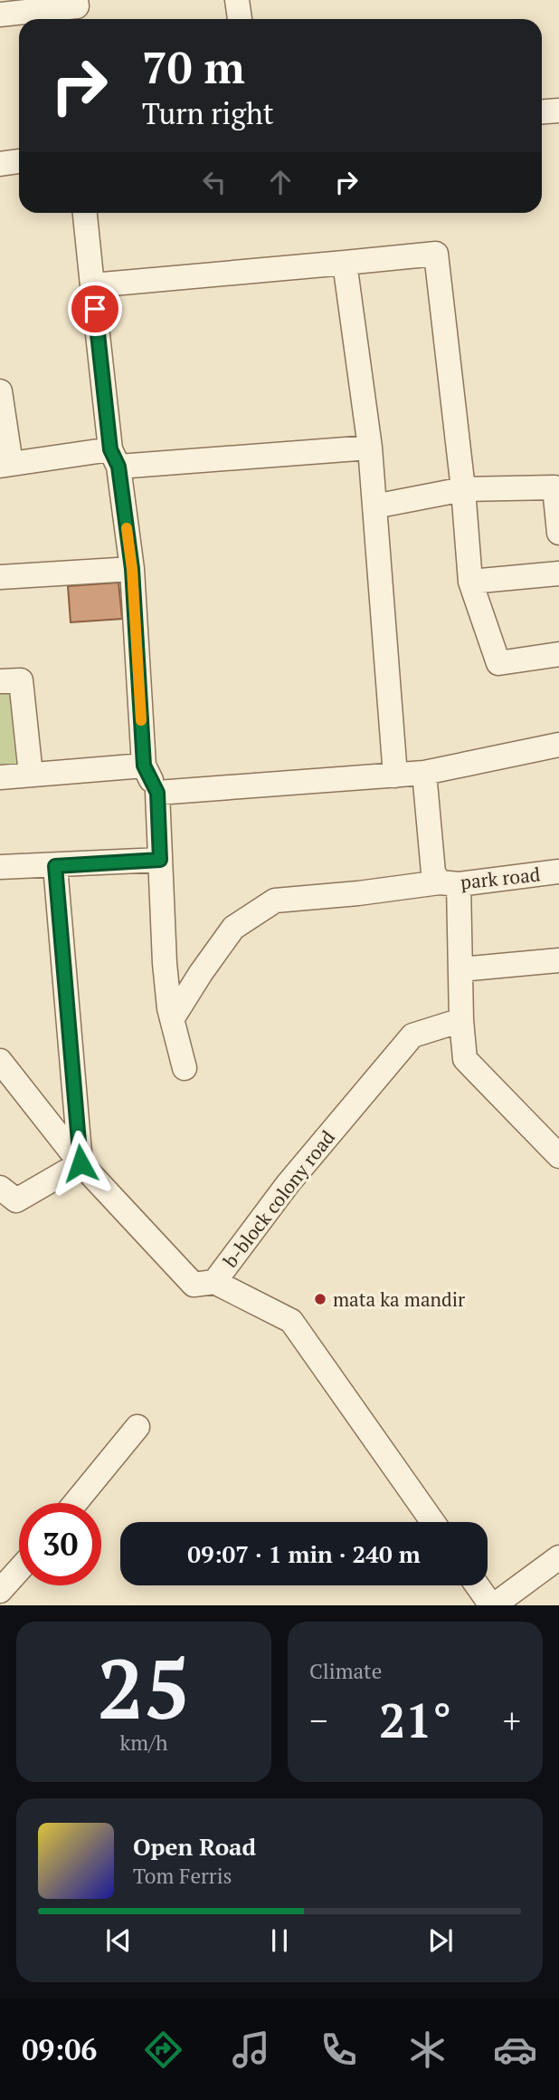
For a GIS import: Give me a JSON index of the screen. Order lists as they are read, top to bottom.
{
  "streets": {
    "street": ["park road", "b-block colony road"]
  },
  "places": ["mata ka mandir"],
  "page": {
    "turn": ["70 m", "Turn right"],
    "limit": "30",
    "trip": "09:07 · 1 min · 240 m",
    "tile": [
      ["25", "km/h"],
      "Climate"
    ],
    "heat": ["−", "21°", "+"],
    "song": ["Open Road", "Tom Ferris"],
    "tabs": "09:06"
  }
}
